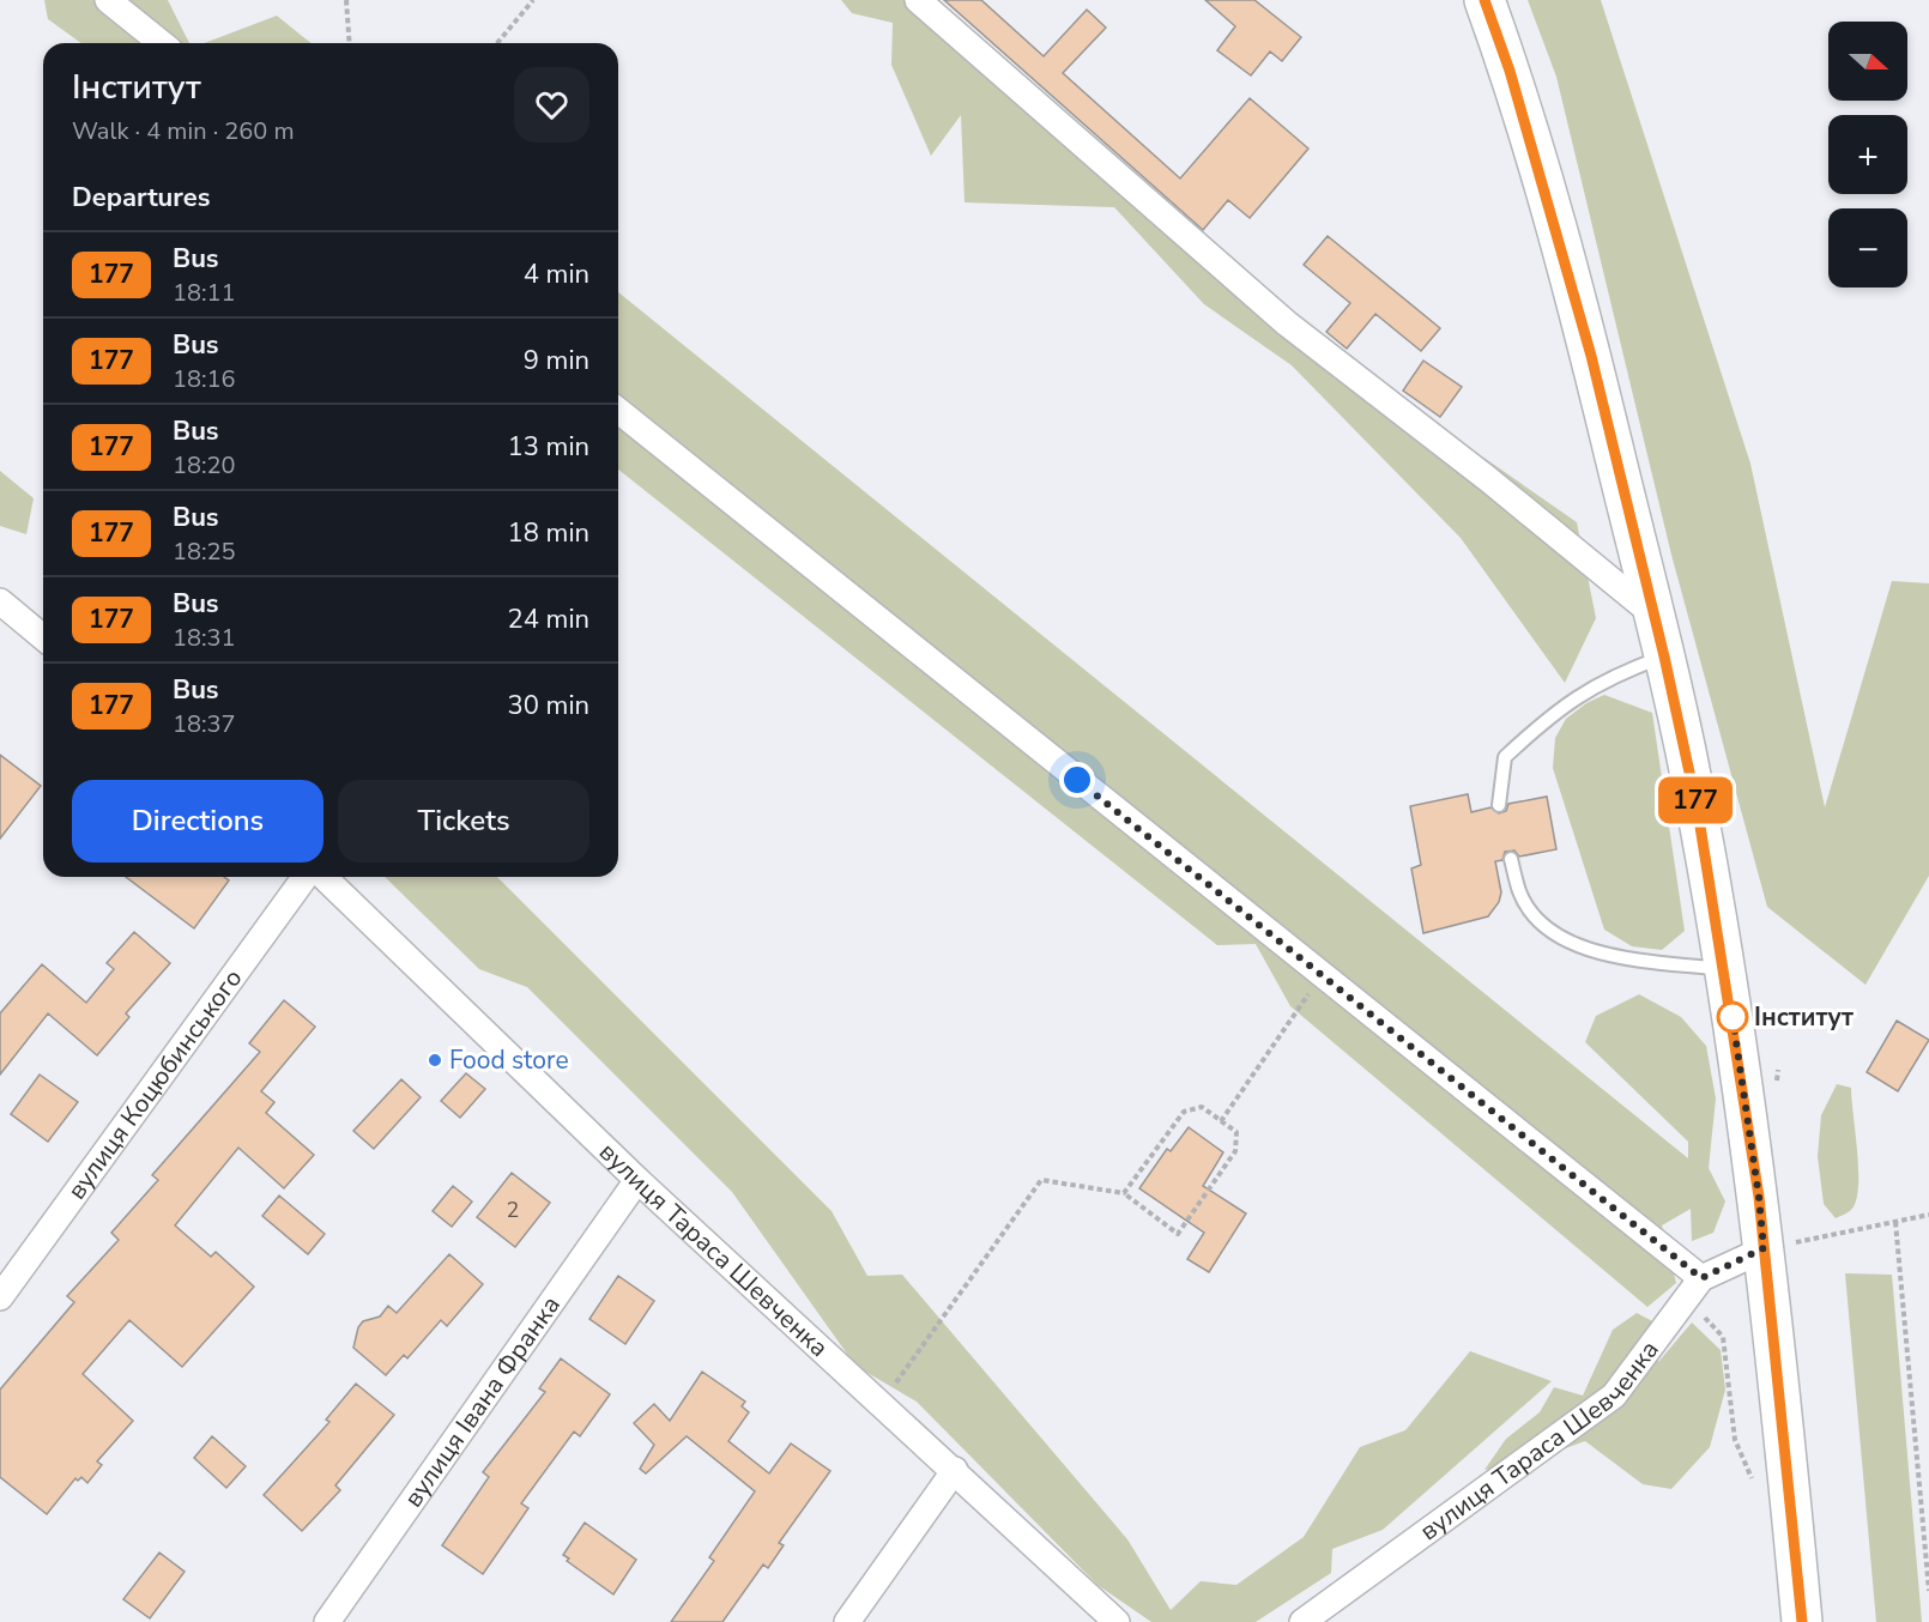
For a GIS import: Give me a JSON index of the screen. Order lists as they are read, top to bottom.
{
  "streets": {
    "street": ["вулиця Коцюбинського", "вулиця Тараса Шевченка", "вулиця Івана Франка"]
  },
  "crossings": [
    ["вулиця Тараса Шевченка", "вулиця Івана Франка"]
  ],
  "places": ["Інститут", "Food store"],
  "lines": ["bus line 177"],
  "house_numbers": ["2"],
  "north": "right",
  "page": {
    "on_map": "177",
    "map_buttons": ["+", "−"],
    "heading": [
      ["Інститут", "Walk · 4 min · 260 m"],
      "Departures"
    ],
    "list": [
      {
        "mark": "177",
        "name": "Bus",
        "note": "18:11",
        "value": "4 min"
      },
      {
        "mark": "177",
        "name": "Bus",
        "note": "18:16",
        "value": "9 min"
      },
      {
        "mark": "177",
        "name": "Bus",
        "note": "18:20",
        "value": "13 min"
      },
      {
        "mark": "177",
        "name": "Bus",
        "note": "18:25",
        "value": "18 min"
      },
      {
        "mark": "177",
        "name": "Bus",
        "note": "18:31",
        "value": "24 min"
      },
      {
        "mark": "177",
        "name": "Bus",
        "note": "18:37",
        "value": "30 min"
      }
    ],
    "buttons": ["Directions", "Tickets"]
  }
}
